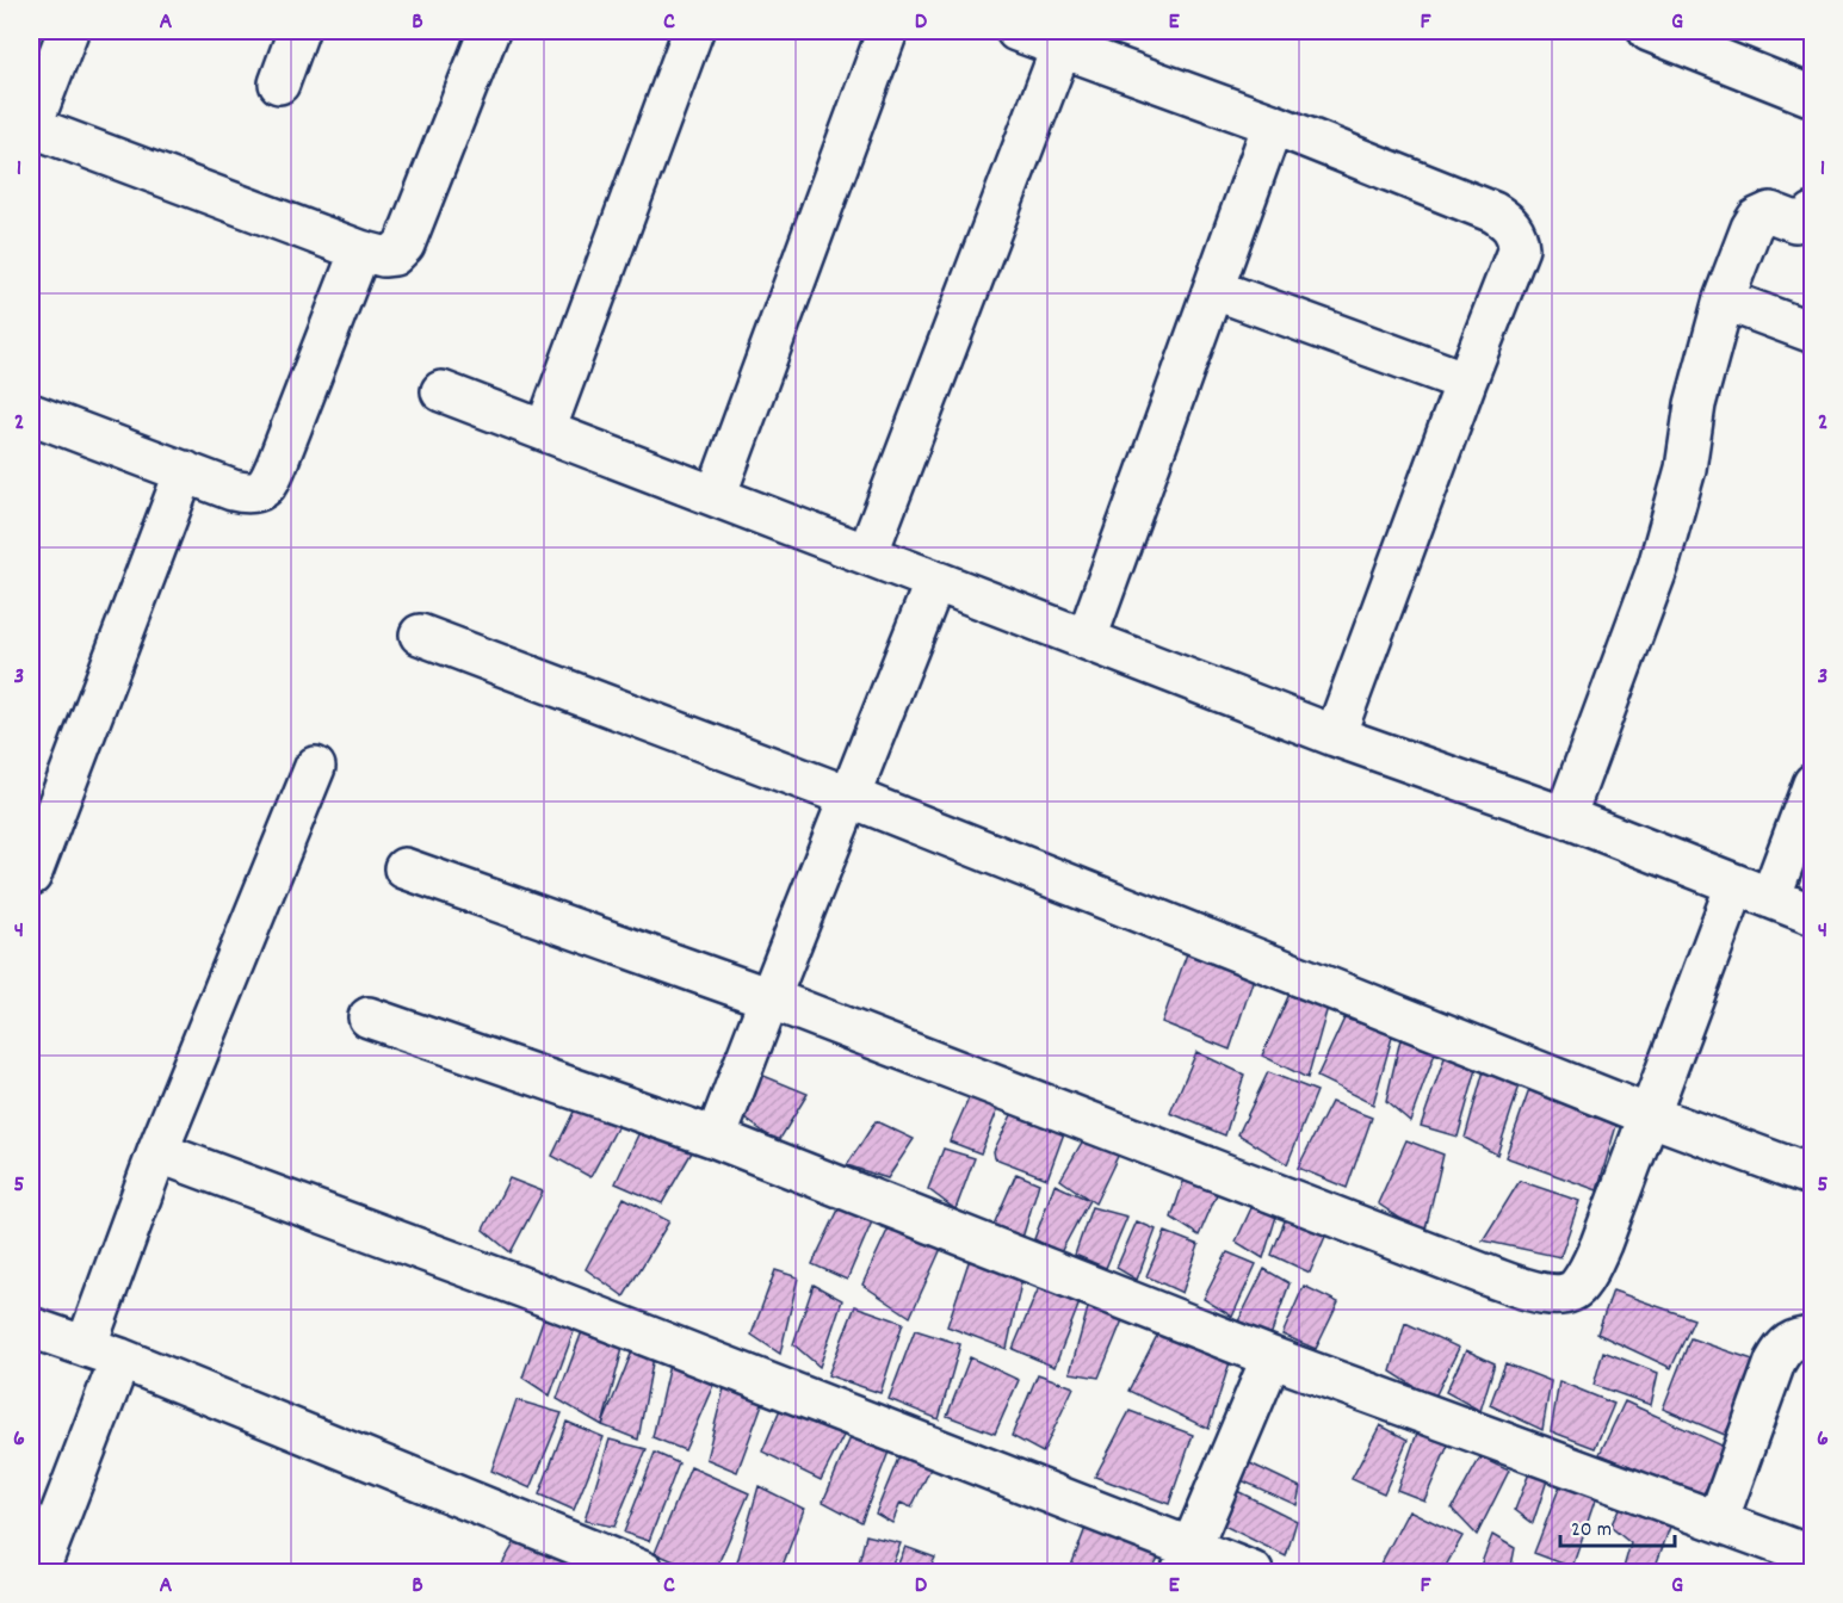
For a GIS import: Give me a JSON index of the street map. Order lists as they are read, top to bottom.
{
  "scale_bar": "20 m",
  "grid": {
    "columns": [
      "A",
      "B",
      "C",
      "D",
      "E",
      "F",
      "G"
    ],
    "rows": [
      "1",
      "2",
      "3",
      "4",
      "5",
      "6"
    ]
  }
}
